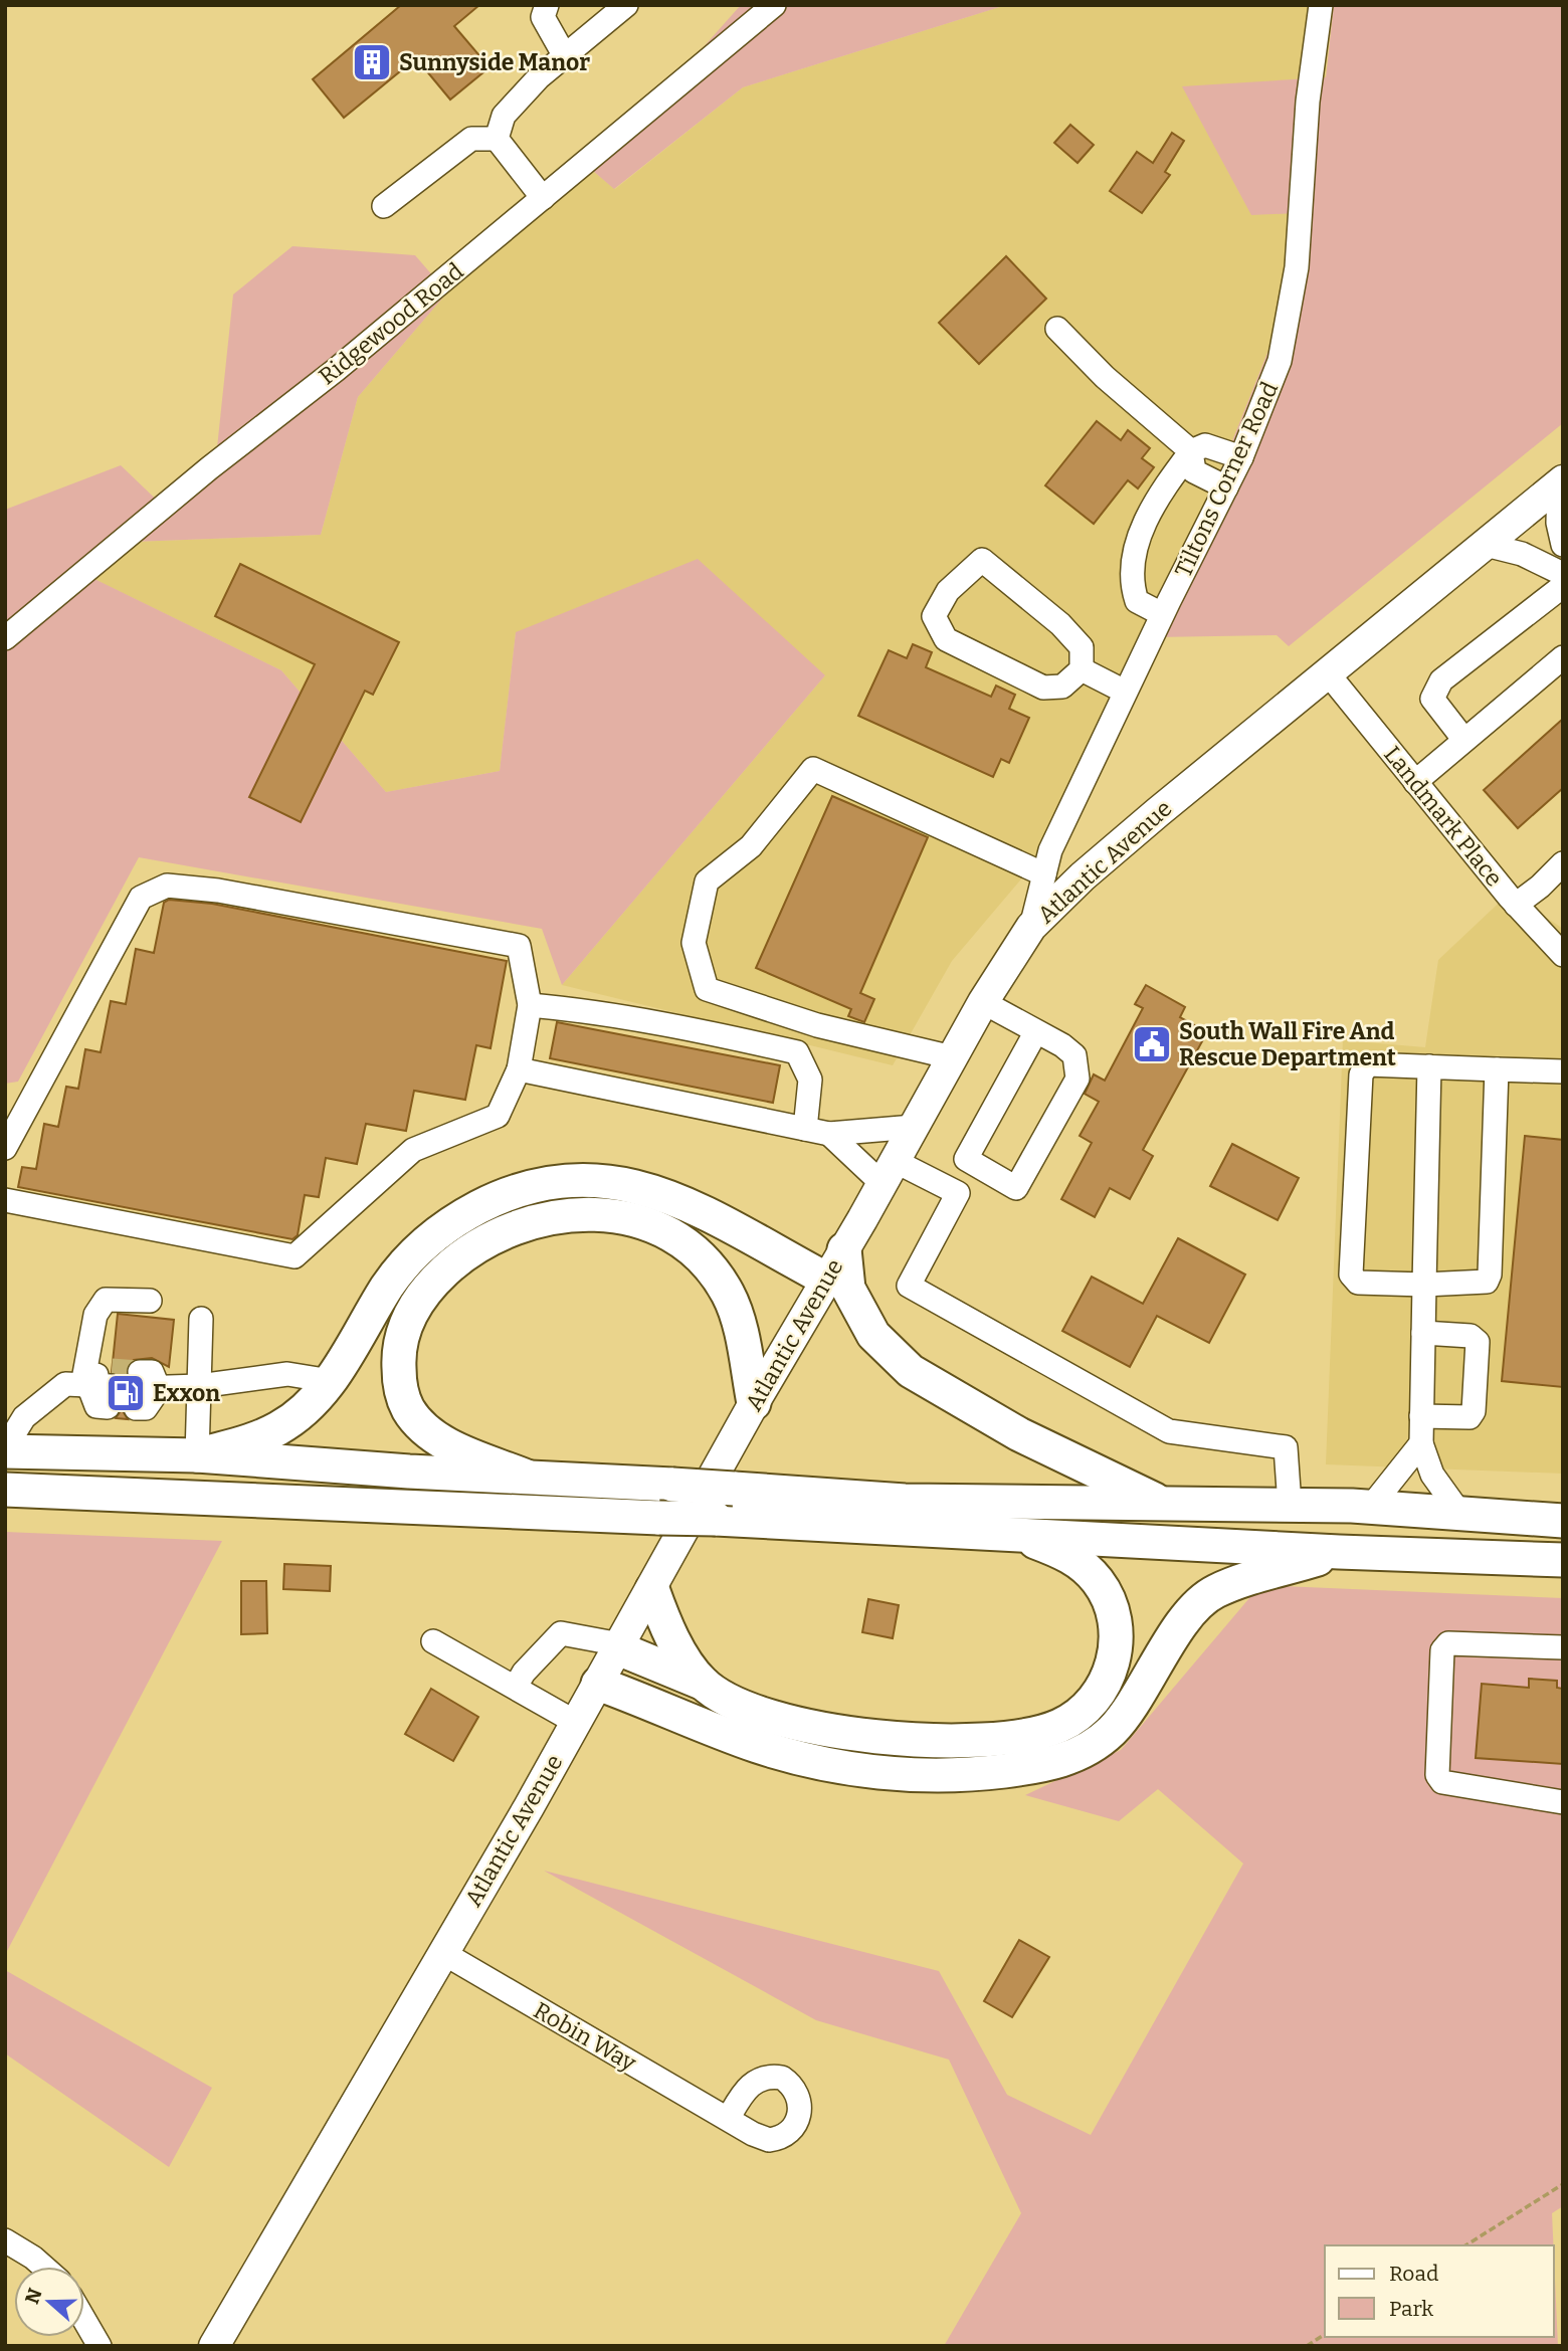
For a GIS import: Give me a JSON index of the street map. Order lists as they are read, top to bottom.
{
  "streets": {
    "main road": ["Atlantic Avenue"],
    "street": [
      "Ridgewood Road",
      "Tiltons Corner Road",
      "Landmark Place",
      "Robin Way"
    ]
  },
  "crossings": [
    ["Tiltons Corner Road", "Atlantic Avenue"],
    ["Landmark Place", "Atlantic Avenue"],
    ["Atlantic Avenue", "Robin Way"]
  ],
  "places": {
    "building": ["Sunnyside Manor"],
    "public building": ["South Wall Fire And Rescue Department"],
    "fuel station": ["Exxon"]
  },
  "legend": ["Road", "Park"],
  "north": "left"
}
